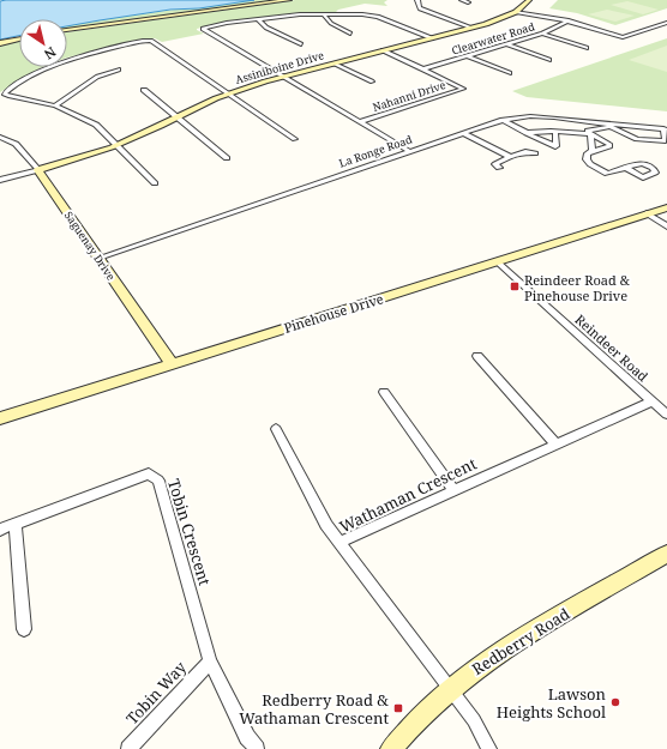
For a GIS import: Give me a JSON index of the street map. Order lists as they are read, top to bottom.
{
  "streets": {
    "street": [
      "Clearwater Road",
      "Assiniboine Drive",
      "Nahanni Drive",
      "La Ronge Road",
      "Saguenay Drive",
      "Pinehouse Drive",
      "Reindeer Road",
      "Wathaman Crescent",
      "Tobin Crescent",
      "Redberry Road",
      "Tobin Way"
    ]
  },
  "crossings": [
    ["Clearwater Road", "Nahanni Drive"],
    ["Assiniboine Drive", "Nahanni Drive"],
    ["Assiniboine Drive", "Saguenay Drive"],
    ["Nahanni Drive", "La Ronge Road"],
    ["La Ronge Road", "Saguenay Drive"],
    ["Saguenay Drive", "Pinehouse Drive"],
    ["Pinehouse Drive", "Reindeer Road"],
    ["Reindeer Road", "Wathaman Crescent"],
    ["Wathaman Crescent", "Redberry Road"],
    ["Tobin Crescent", "Tobin Way"]
  ],
  "places": {
    "transit": ["Reindeer Road & Pinehouse Drive", "Redberry Road & Wathaman Crescent"],
    "other": ["Lawson Heights School"]
  },
  "north": "bottom right"
}
